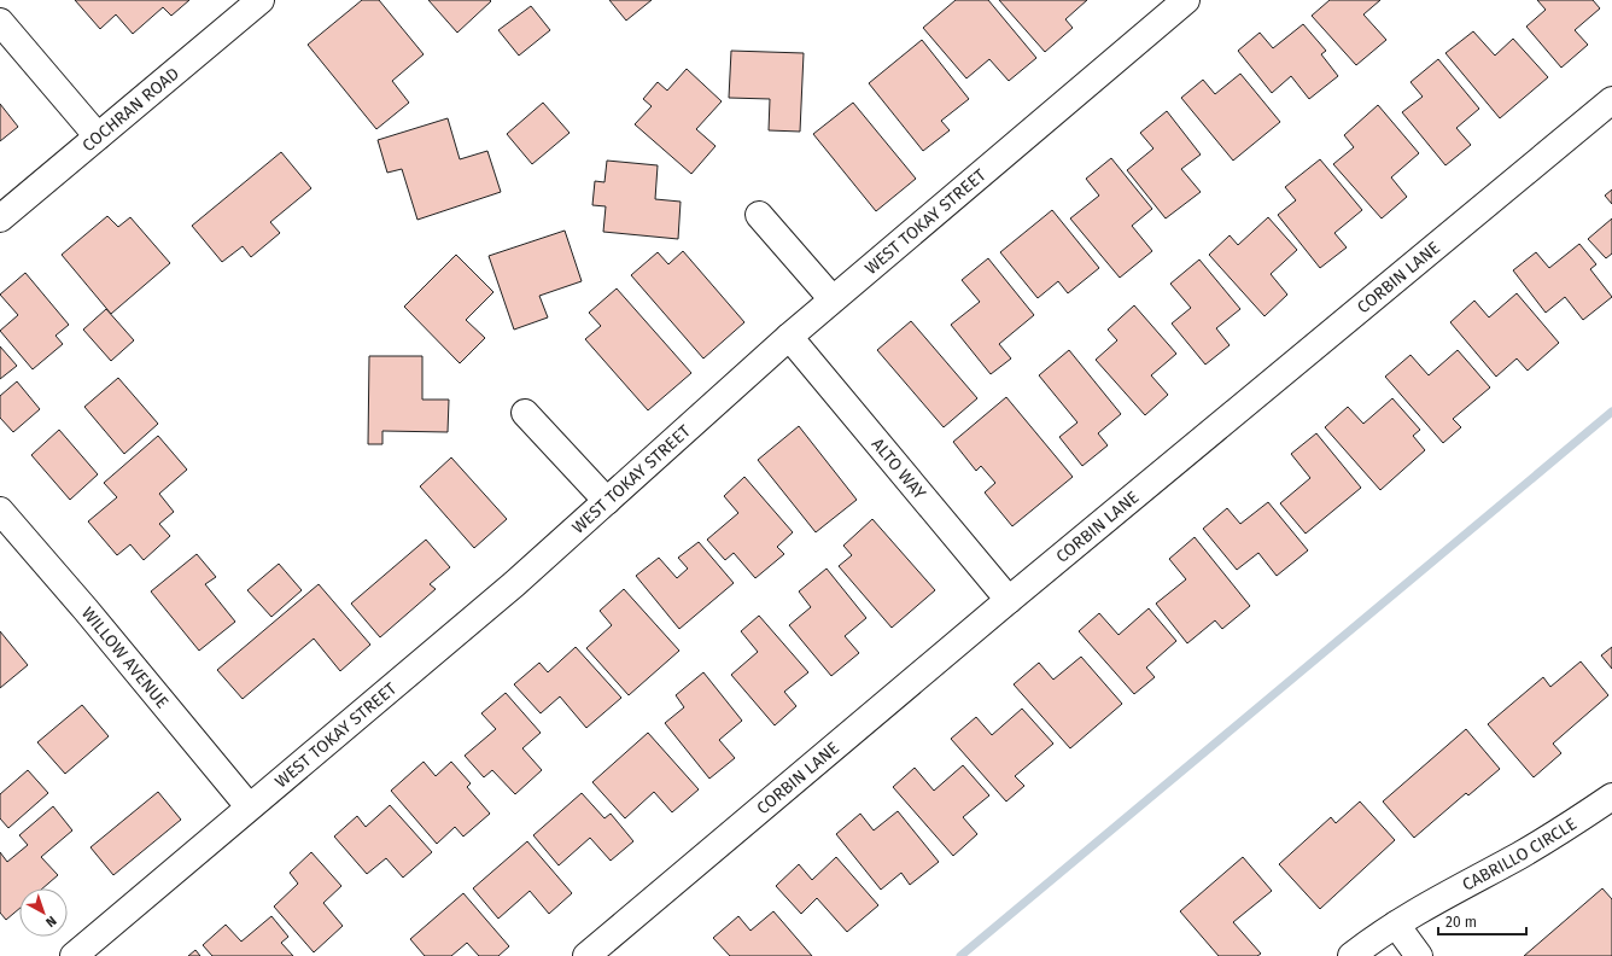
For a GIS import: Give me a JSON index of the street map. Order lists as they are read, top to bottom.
{
  "streets": {
    "street": [
      "COCHRAN ROAD",
      "WEST TOKAY STREET",
      "CORBIN LANE",
      "ALTO WAY",
      "WILLOW AVENUE",
      "CABRILLO CIRCLE"
    ]
  },
  "crossings": [
    ["WEST TOKAY STREET", "ALTO WAY"],
    ["WEST TOKAY STREET", "WILLOW AVENUE"],
    ["CORBIN LANE", "ALTO WAY"]
  ],
  "scale_bar": "20 m",
  "north": "bottom right"
}
